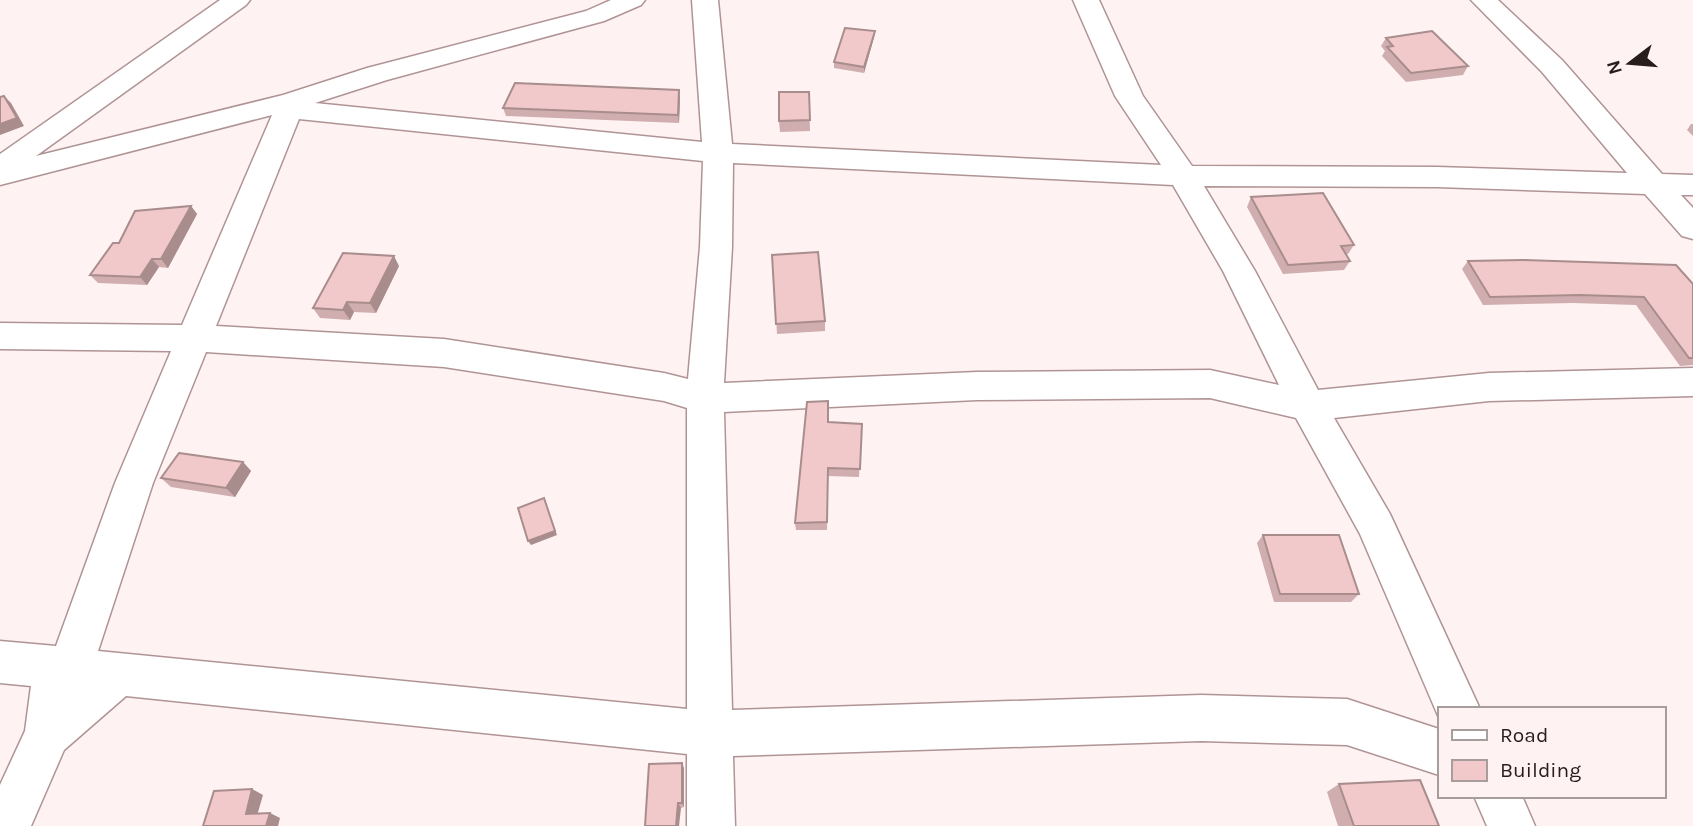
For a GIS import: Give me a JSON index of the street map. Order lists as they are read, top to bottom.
{
  "legend": ["Road", "Building"],
  "north": "left"
}
